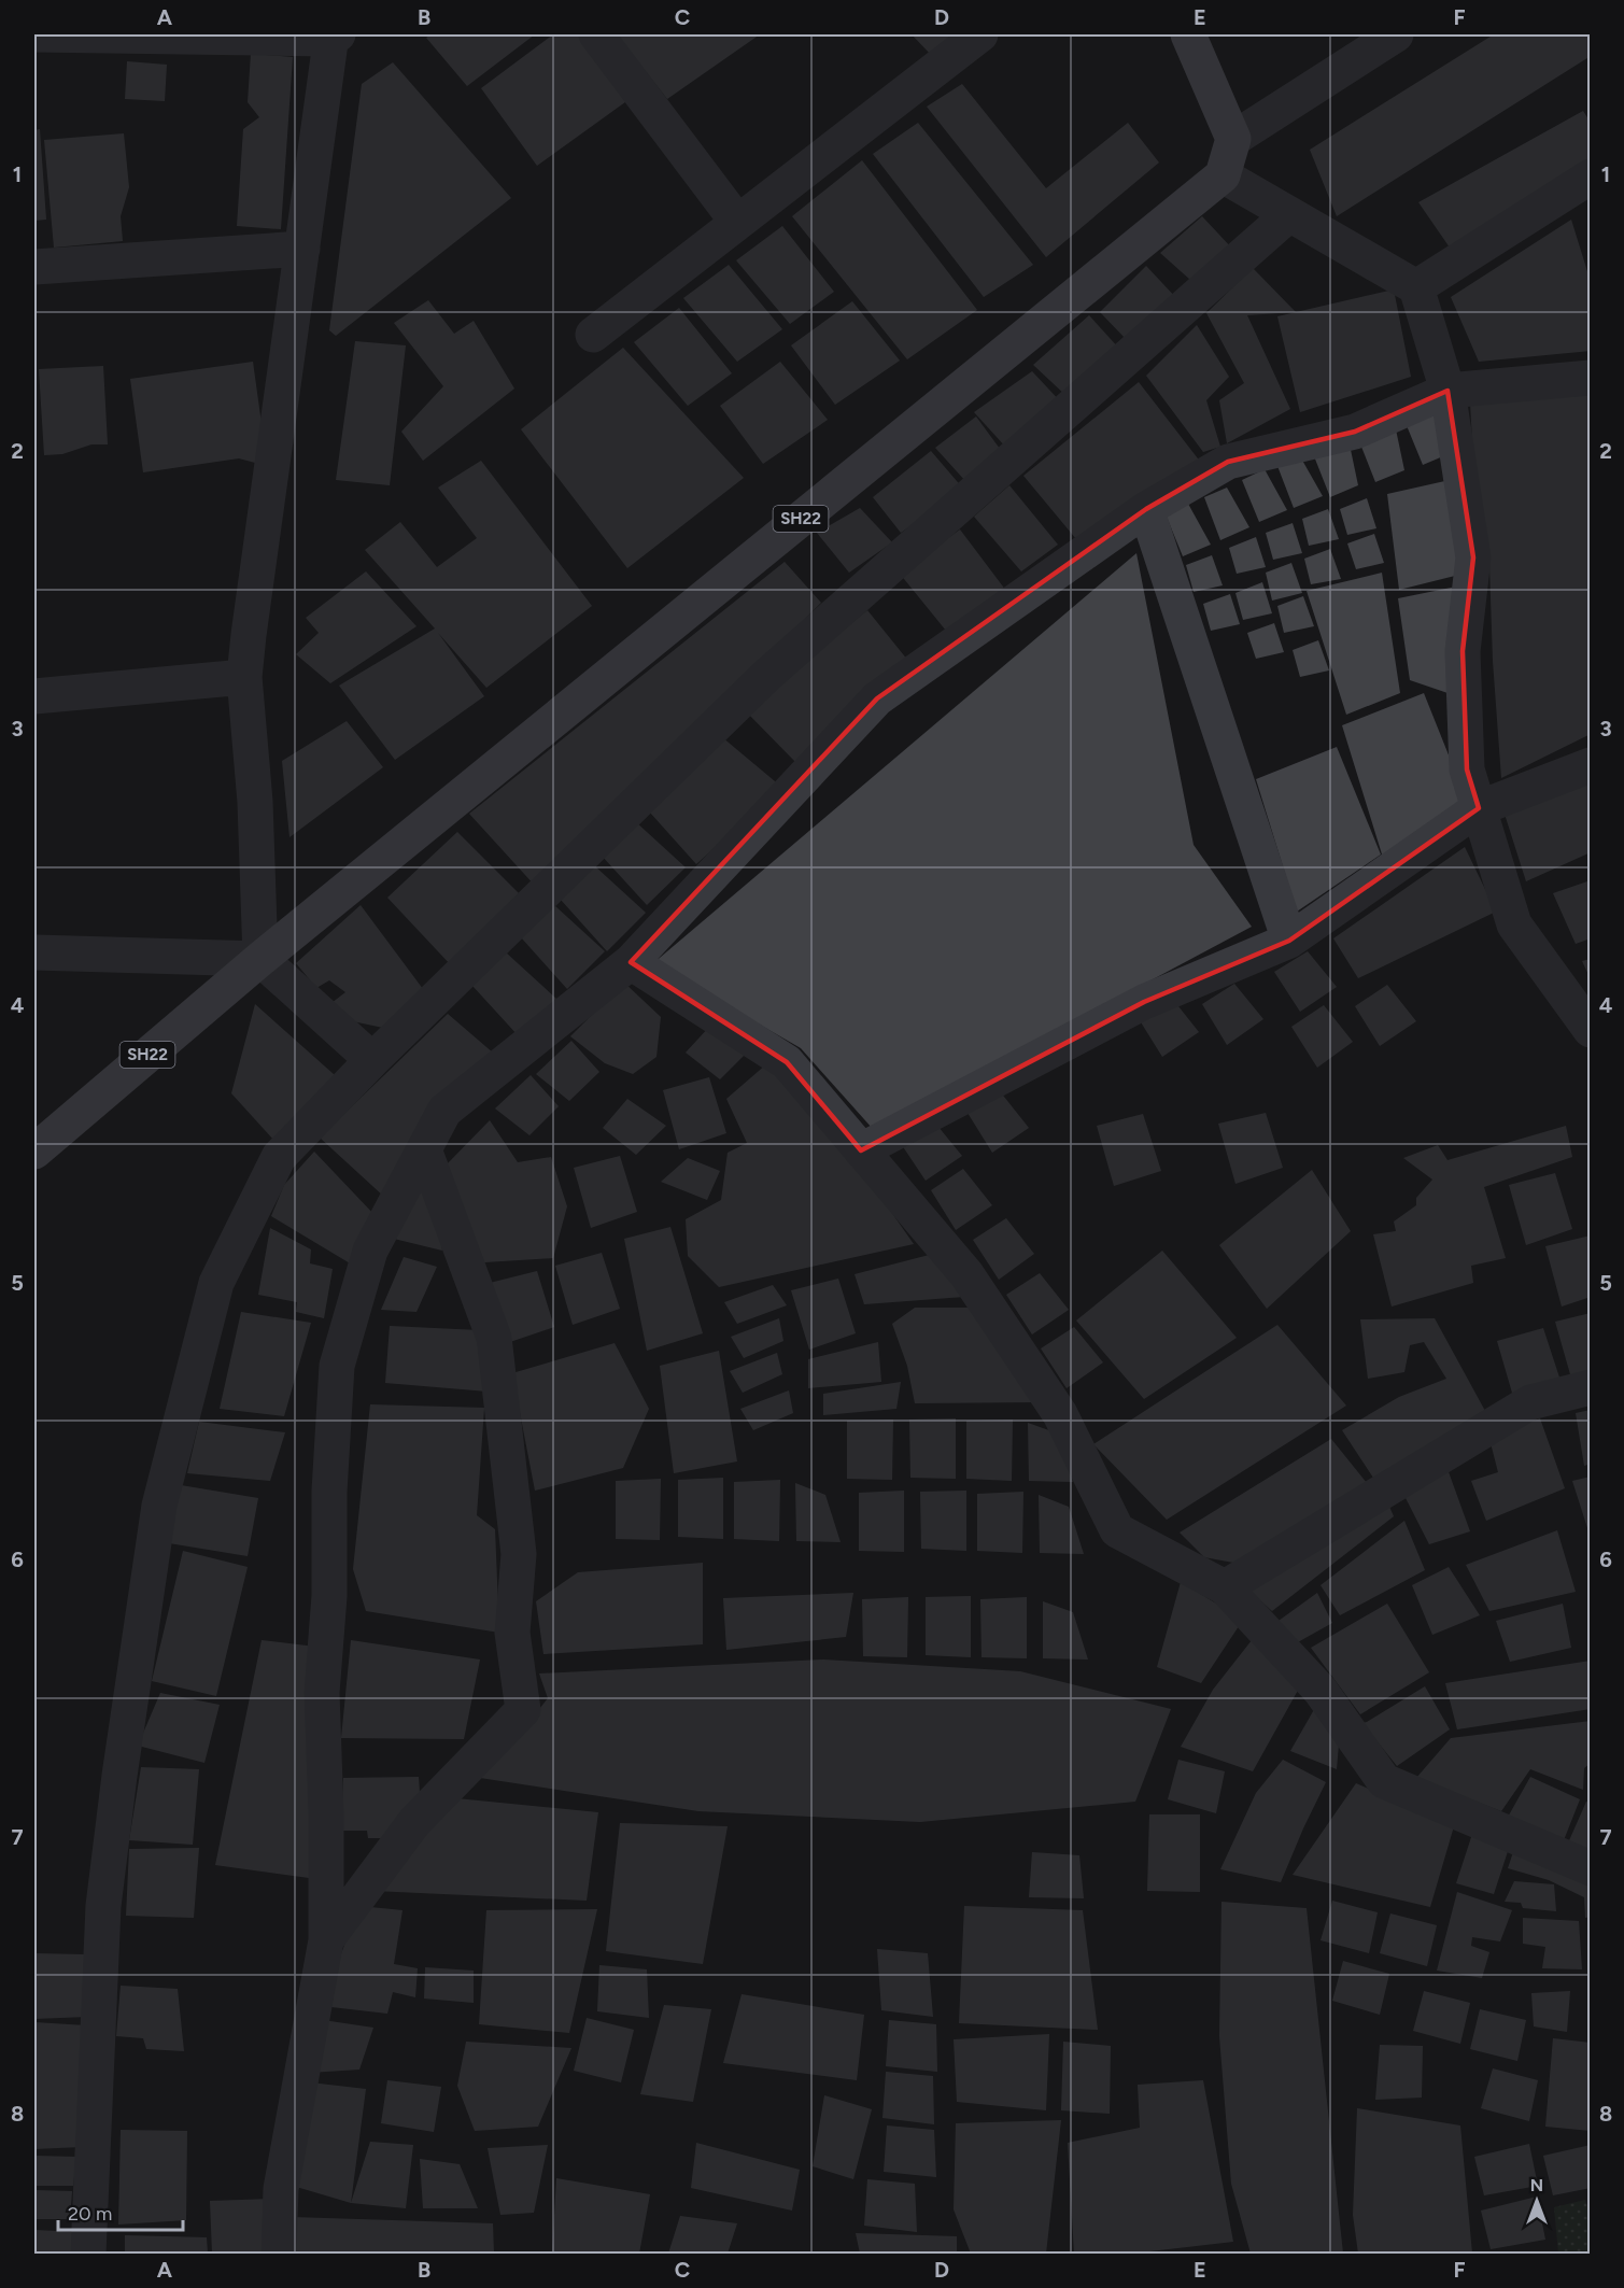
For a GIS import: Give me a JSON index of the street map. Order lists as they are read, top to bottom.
{
  "streets": {
    "main road": ["SH22"]
  },
  "scale_bar": "20 m",
  "north": "top",
  "grid": {
    "columns": [
      "A",
      "B",
      "C",
      "D",
      "E",
      "F"
    ],
    "rows": [
      "1",
      "2",
      "3",
      "4",
      "5",
      "6",
      "7",
      "8"
    ]
  }
}
